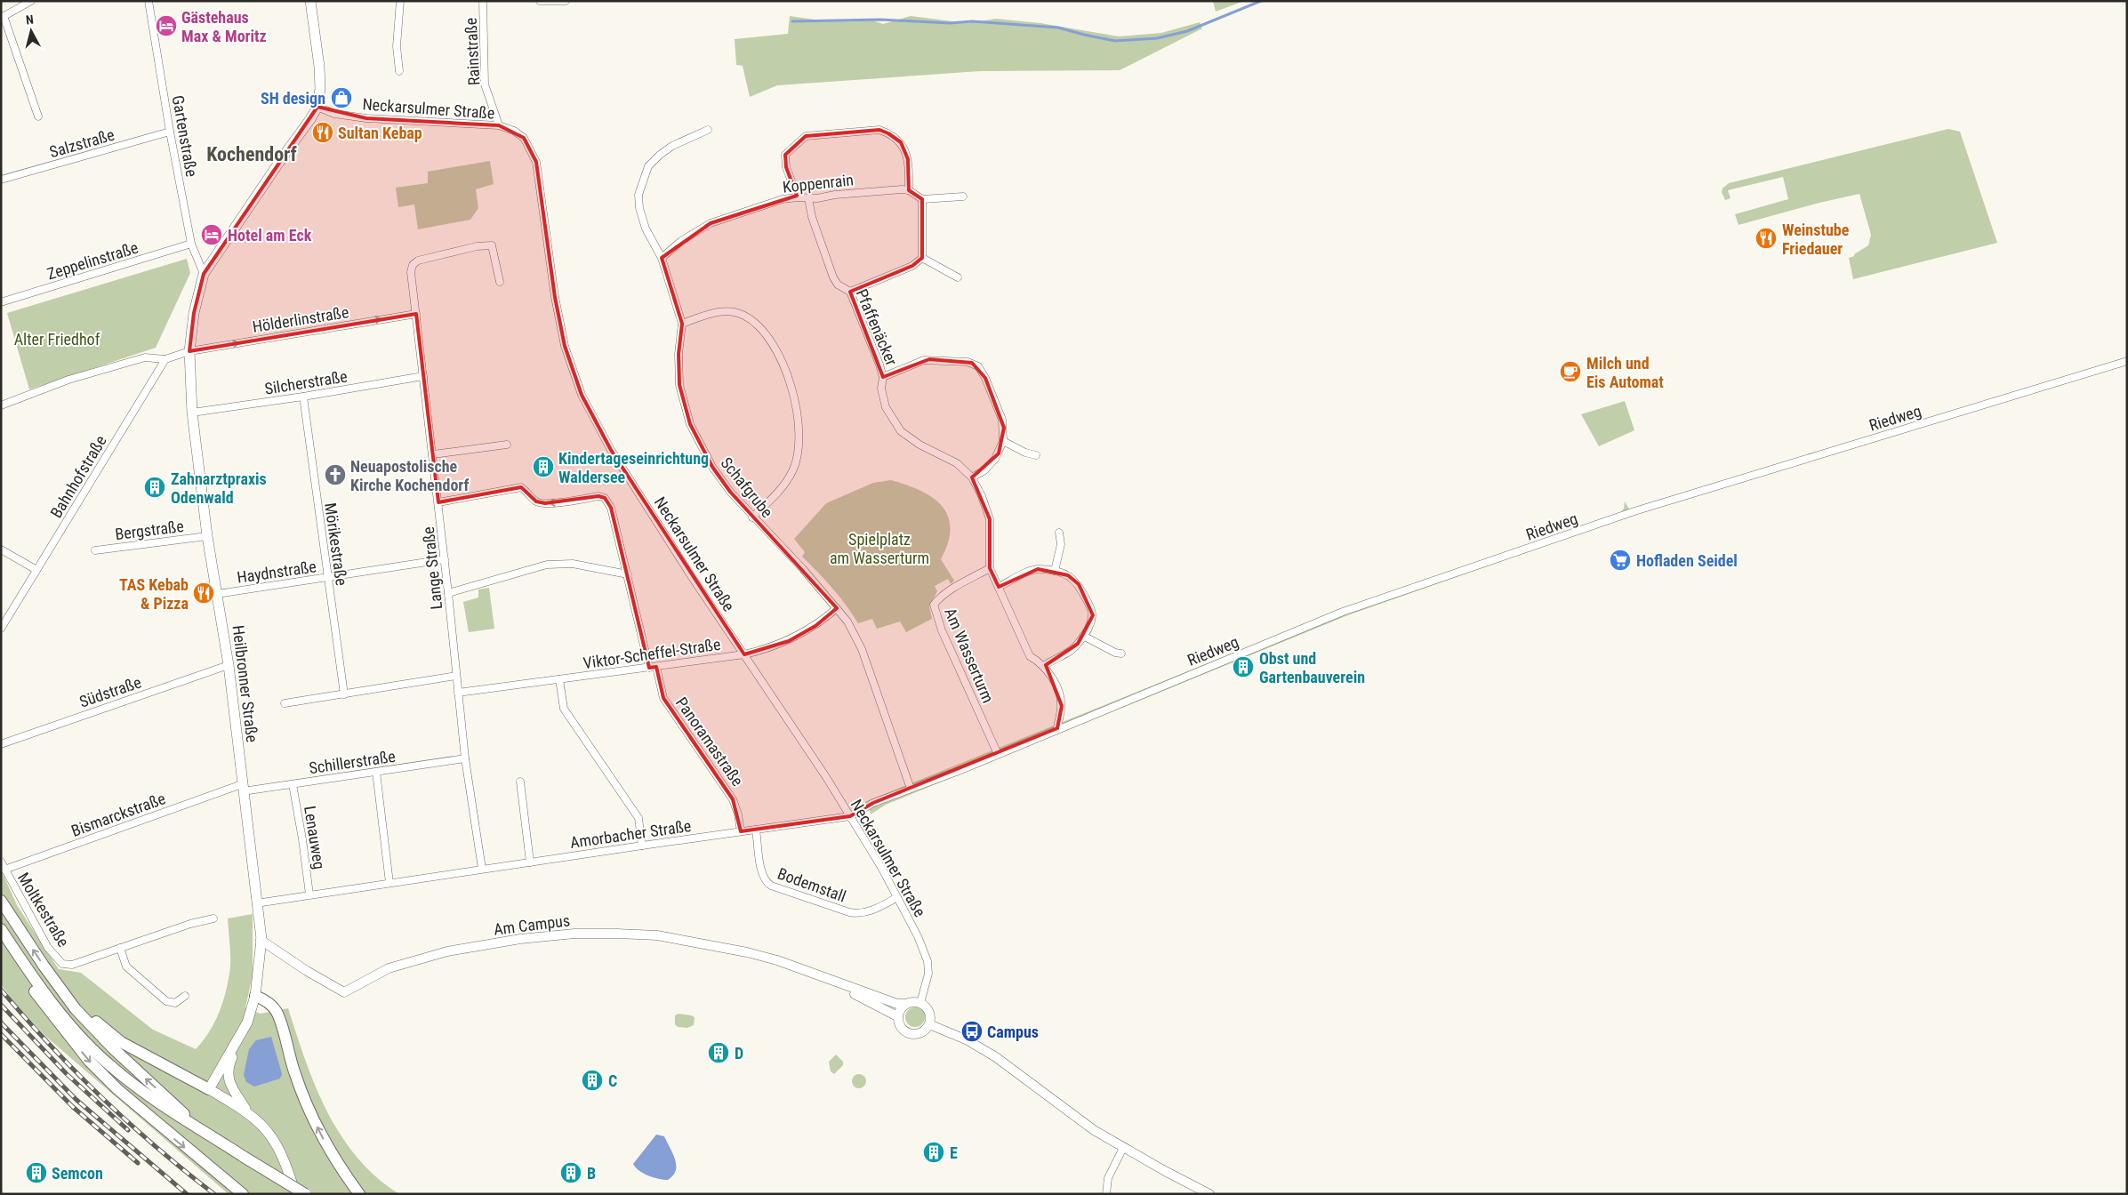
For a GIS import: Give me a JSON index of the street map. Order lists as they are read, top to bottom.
{
  "streets": {
    "main road": ["Heilbronner Straße"],
    "street": [
      "Rainstraße",
      "Neckarsulmer Straße",
      "Gartenstraße",
      "Salzstraße",
      "Koppenrain",
      "Zeppelinstraße",
      "Hölderlinstraße",
      "Pfaffenäcker",
      "Silcherstraße",
      "Riedweg",
      "Bahnhofstraße",
      "Schafgrube",
      "Bergstraße",
      "Mörikestraße",
      "Lange Straße",
      "Haydnstraße",
      "Viktor-Scheffel-Straße",
      "Am Wasserturm",
      "Südstraße",
      "Panoramastraße",
      "Schillerstraße",
      "Bismarckstraße",
      "Amorbacher Straße",
      "Lenauweg",
      "Bodemstall",
      "Moltkestraße",
      "Am Campus"
    ]
  },
  "crossings": [
    ["Rainstraße", "Neckarsulmer Straße"],
    ["Neckarsulmer Straße", "Viktor-Scheffel-Straße"],
    ["Neckarsulmer Straße", "Heilbronner Straße"],
    ["Neckarsulmer Straße", "Amorbacher Straße"],
    ["Neckarsulmer Straße", "Bodemstall"],
    ["Neckarsulmer Straße", "Am Campus"],
    ["Gartenstraße", "Salzstraße"],
    ["Gartenstraße", "Zeppelinstraße"],
    ["Gartenstraße", "Heilbronner Straße"],
    ["Koppenrain", "Pfaffenäcker"],
    ["Koppenrain", "Schafgrube"],
    ["Hölderlinstraße", "Lange Straße"],
    ["Hölderlinstraße", "Heilbronner Straße"],
    ["Pfaffenäcker", "Riedweg"],
    ["Pfaffenäcker", "Am Wasserturm"],
    ["Silcherstraße", "Mörikestraße"],
    ["Silcherstraße", "Lange Straße"],
    ["Silcherstraße", "Heilbronner Straße"],
    ["Riedweg", "Am Wasserturm"],
    ["Riedweg", "Amorbacher Straße"],
    ["Schafgrube", "Viktor-Scheffel-Straße"],
    ["Schafgrube", "Amorbacher Straße"],
    ["Bergstraße", "Heilbronner Straße"],
    ["Mörikestraße", "Haydnstraße"],
    ["Lange Straße", "Haydnstraße"],
    ["Lange Straße", "Viktor-Scheffel-Straße"],
    ["Lange Straße", "Panoramastraße"],
    ["Lange Straße", "Schillerstraße"],
    ["Lange Straße", "Amorbacher Straße"],
    ["Haydnstraße", "Heilbronner Straße"],
    ["Viktor-Scheffel-Straße", "Panoramastraße"],
    ["Am Wasserturm", "Amorbacher Straße"],
    ["Heilbronner Straße", "Südstraße"],
    ["Heilbronner Straße", "Schillerstraße"],
    ["Heilbronner Straße", "Bismarckstraße"],
    ["Heilbronner Straße", "Amorbacher Straße"],
    ["Heilbronner Straße", "Am Campus"],
    ["Panoramastraße", "Amorbacher Straße"],
    ["Schillerstraße", "Bismarckstraße"],
    ["Schillerstraße", "Lenauweg"],
    ["Bismarckstraße", "Moltkestraße"],
    ["Amorbacher Straße", "Lenauweg"],
    ["Amorbacher Straße", "Bodemstall"]
  ],
  "one_way": ["Hölderlinstraße"],
  "districts": ["Kochendorf"],
  "parks": ["Alter Friedhof", "Spielplatz am Wasserturm"],
  "places": {
    "hotel": ["Gästehaus Max & Moritz", "Hotel am Eck"],
    "shop": ["SH design"],
    "restaurant": ["Sultan Kebap", "Weinstube Friedauer", "TAS Kebab & Pizza"],
    "cafe": ["Milch und Eis Automat"],
    "building": [
      "Kindertageseinrichtung Waldersee",
      "Zahnarztpraxis Odenwald",
      "Obst und Gartenbauverein",
      "D",
      "C",
      "E",
      "Semcon",
      "B"
    ],
    "church": ["Neuapostolische Kirche Kochendorf"],
    "supermarket": ["Hofladen Seidel"],
    "bus stop": ["Campus"]
  },
  "north": "top"
}
